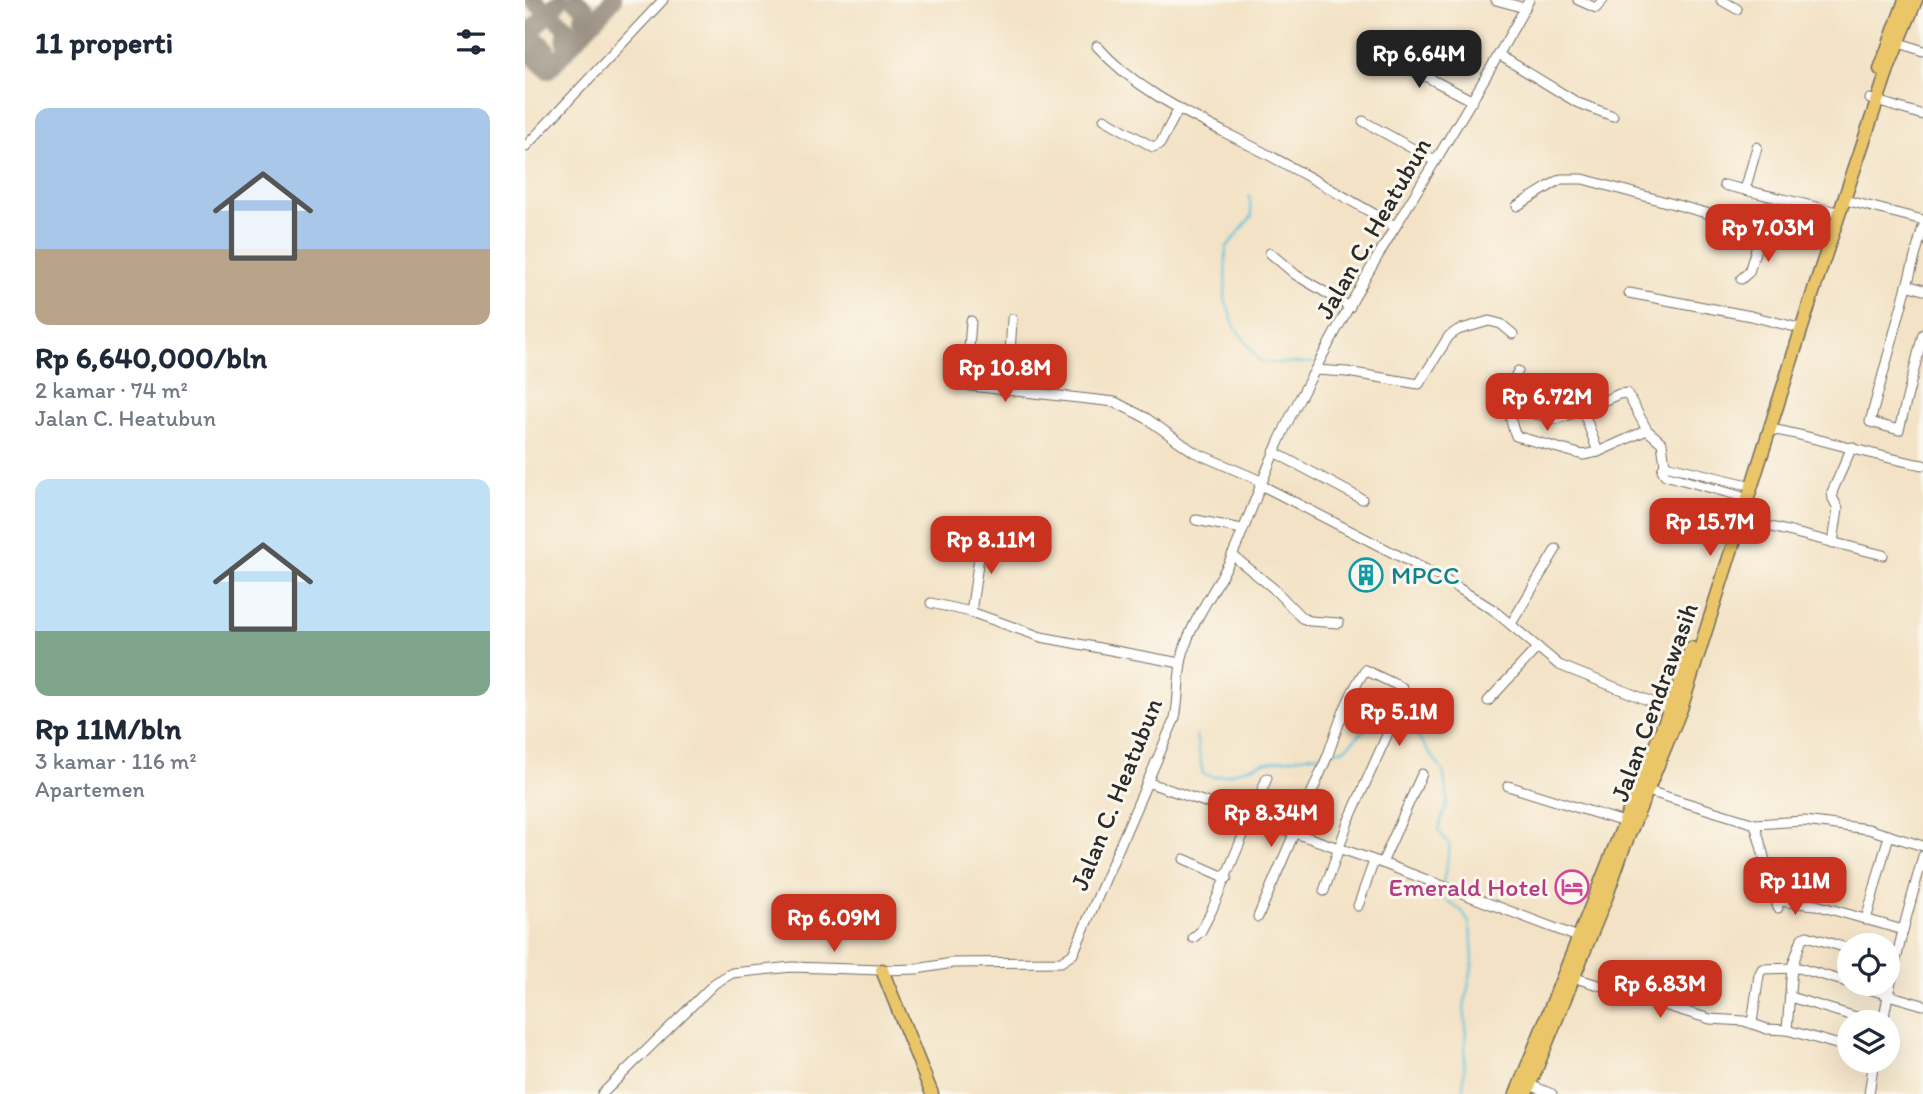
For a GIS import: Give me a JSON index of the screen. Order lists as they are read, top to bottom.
{
  "streets": {
    "main road": ["Jalan Cendrawasih"],
    "street": ["Jalan C. Heatubun"]
  },
  "places": {
    "building": ["MPCC"],
    "hotel": ["Emerald Hotel"]
  },
  "page": {
    "heading": "11 properti",
    "price": [
      "Rp 6.64M",
      "Rp 7.03M",
      "Rp 10.8M",
      "Rp 6.72M",
      "Rp 15.7M",
      "Rp 8.11M",
      "Rp 5.1M",
      "Rp 8.34M",
      "Rp 11M",
      "Rp 6.09M",
      "Rp 6.83M"
    ],
    "list": [
      {
        "name": "Rp 6,640,000/bln",
        "note": "2 kamar · 74 m² · Jalan C. Heatubun"
      },
      {
        "name": "Rp 11M/bln",
        "note": "3 kamar · 116 m² · Apartemen"
      }
    ]
  }
}
